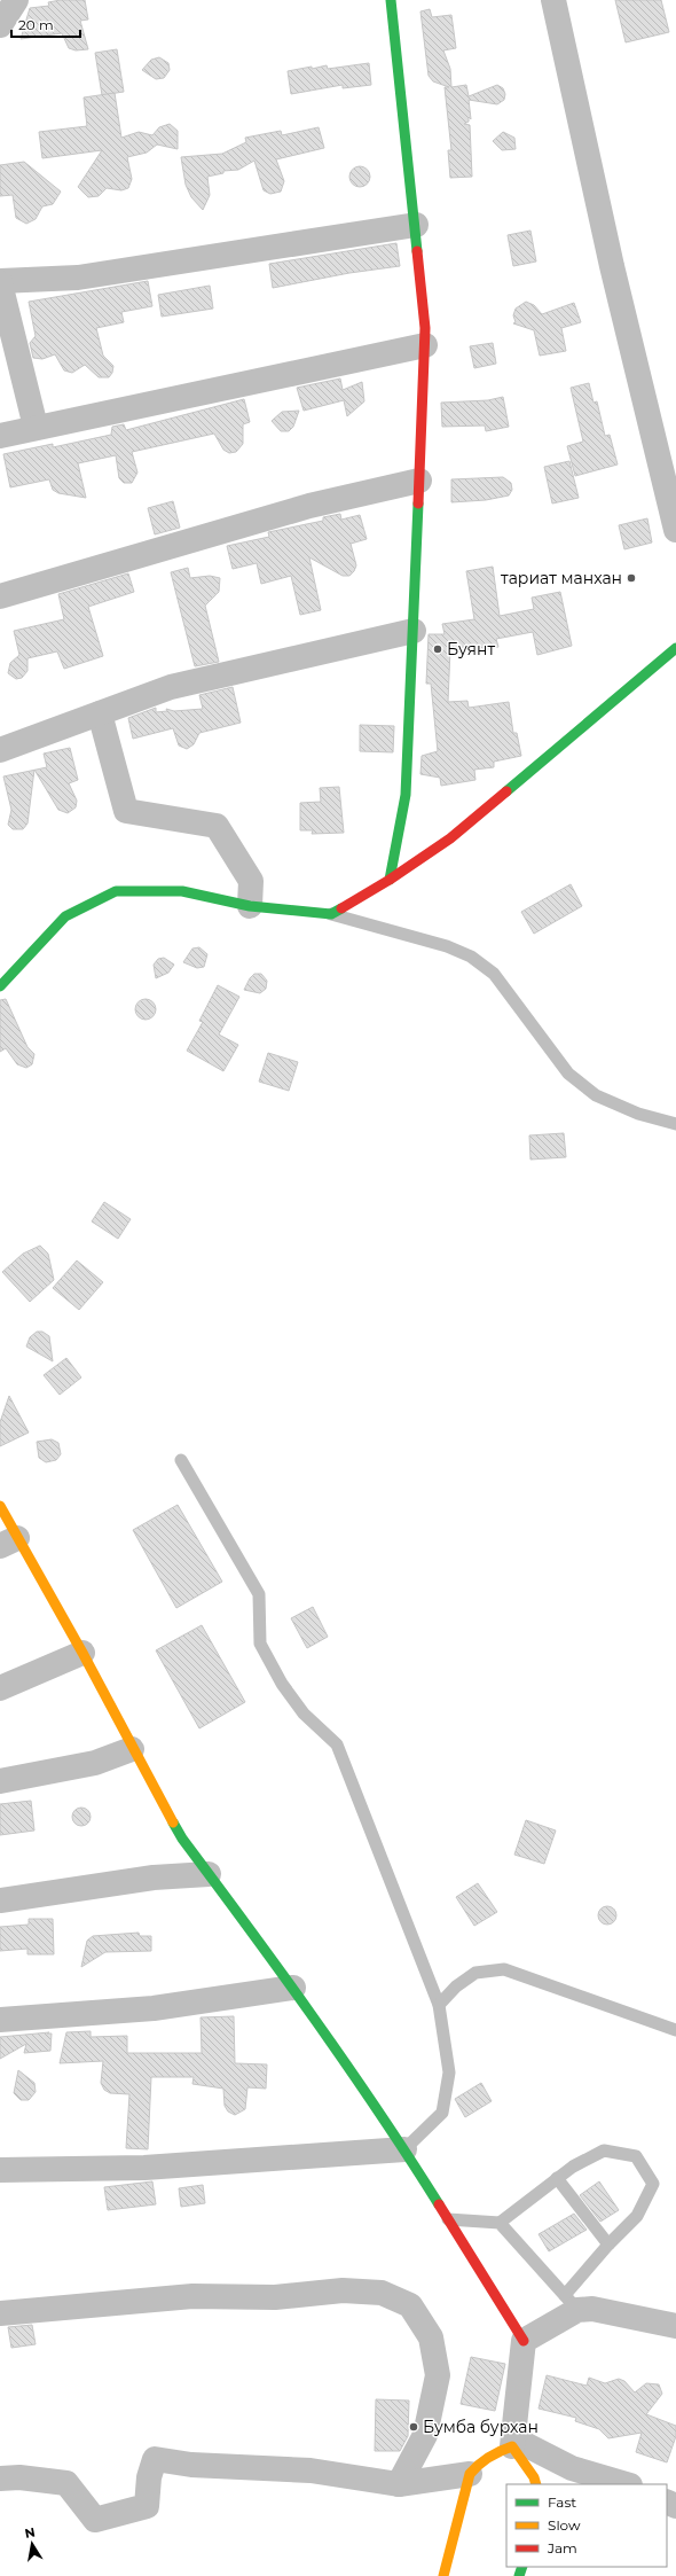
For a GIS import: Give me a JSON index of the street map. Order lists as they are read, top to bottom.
{
  "places": ["тариат манхан", "Буянт", "Бумба бурхан"],
  "legend": ["Fast", "Slow", "Jam"],
  "scale_bar": "20 m",
  "north": "top"
}
